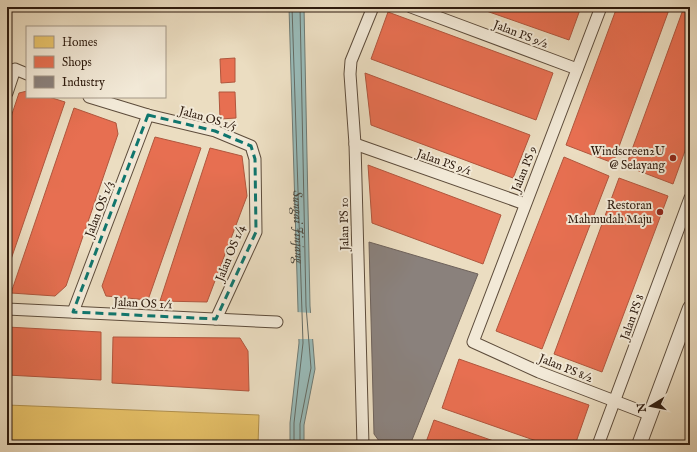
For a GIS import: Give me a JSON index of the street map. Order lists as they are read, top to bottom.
{
  "streets": {
    "street": [
      "Jalan PS 9/2",
      "Jalan OS 1/5",
      "Jalan PS 9/1",
      "Jalan PS 9",
      "Jalan OS 1/3",
      "Jalan PS 10",
      "Jalan OS 1/4",
      "Jalan OS 1/1",
      "Jalan PS 8",
      "Jalan PS 8/2"
    ]
  },
  "crossings": [
    ["Jalan PS 9/2", "Jalan PS 9"],
    ["Jalan OS 1/5", "Jalan OS 1/3"],
    ["Jalan OS 1/5", "Jalan OS 1/4"],
    ["Jalan PS 9/1", "Jalan PS 9"],
    ["Jalan PS 9/1", "Jalan PS 10"],
    ["Jalan PS 9", "Jalan PS 8/2"],
    ["Jalan OS 1/3", "Jalan OS 1/1"],
    ["Jalan OS 1/4", "Jalan OS 1/1"],
    ["Jalan PS 8", "Jalan PS 8/2"]
  ],
  "water": ["Sungai Jinjang"],
  "places": ["Windscreen2U @ Selayang", "Restoran Mahmudah Maju"],
  "legend": ["Homes", "Shops", "Industry"],
  "north": "left"
}
